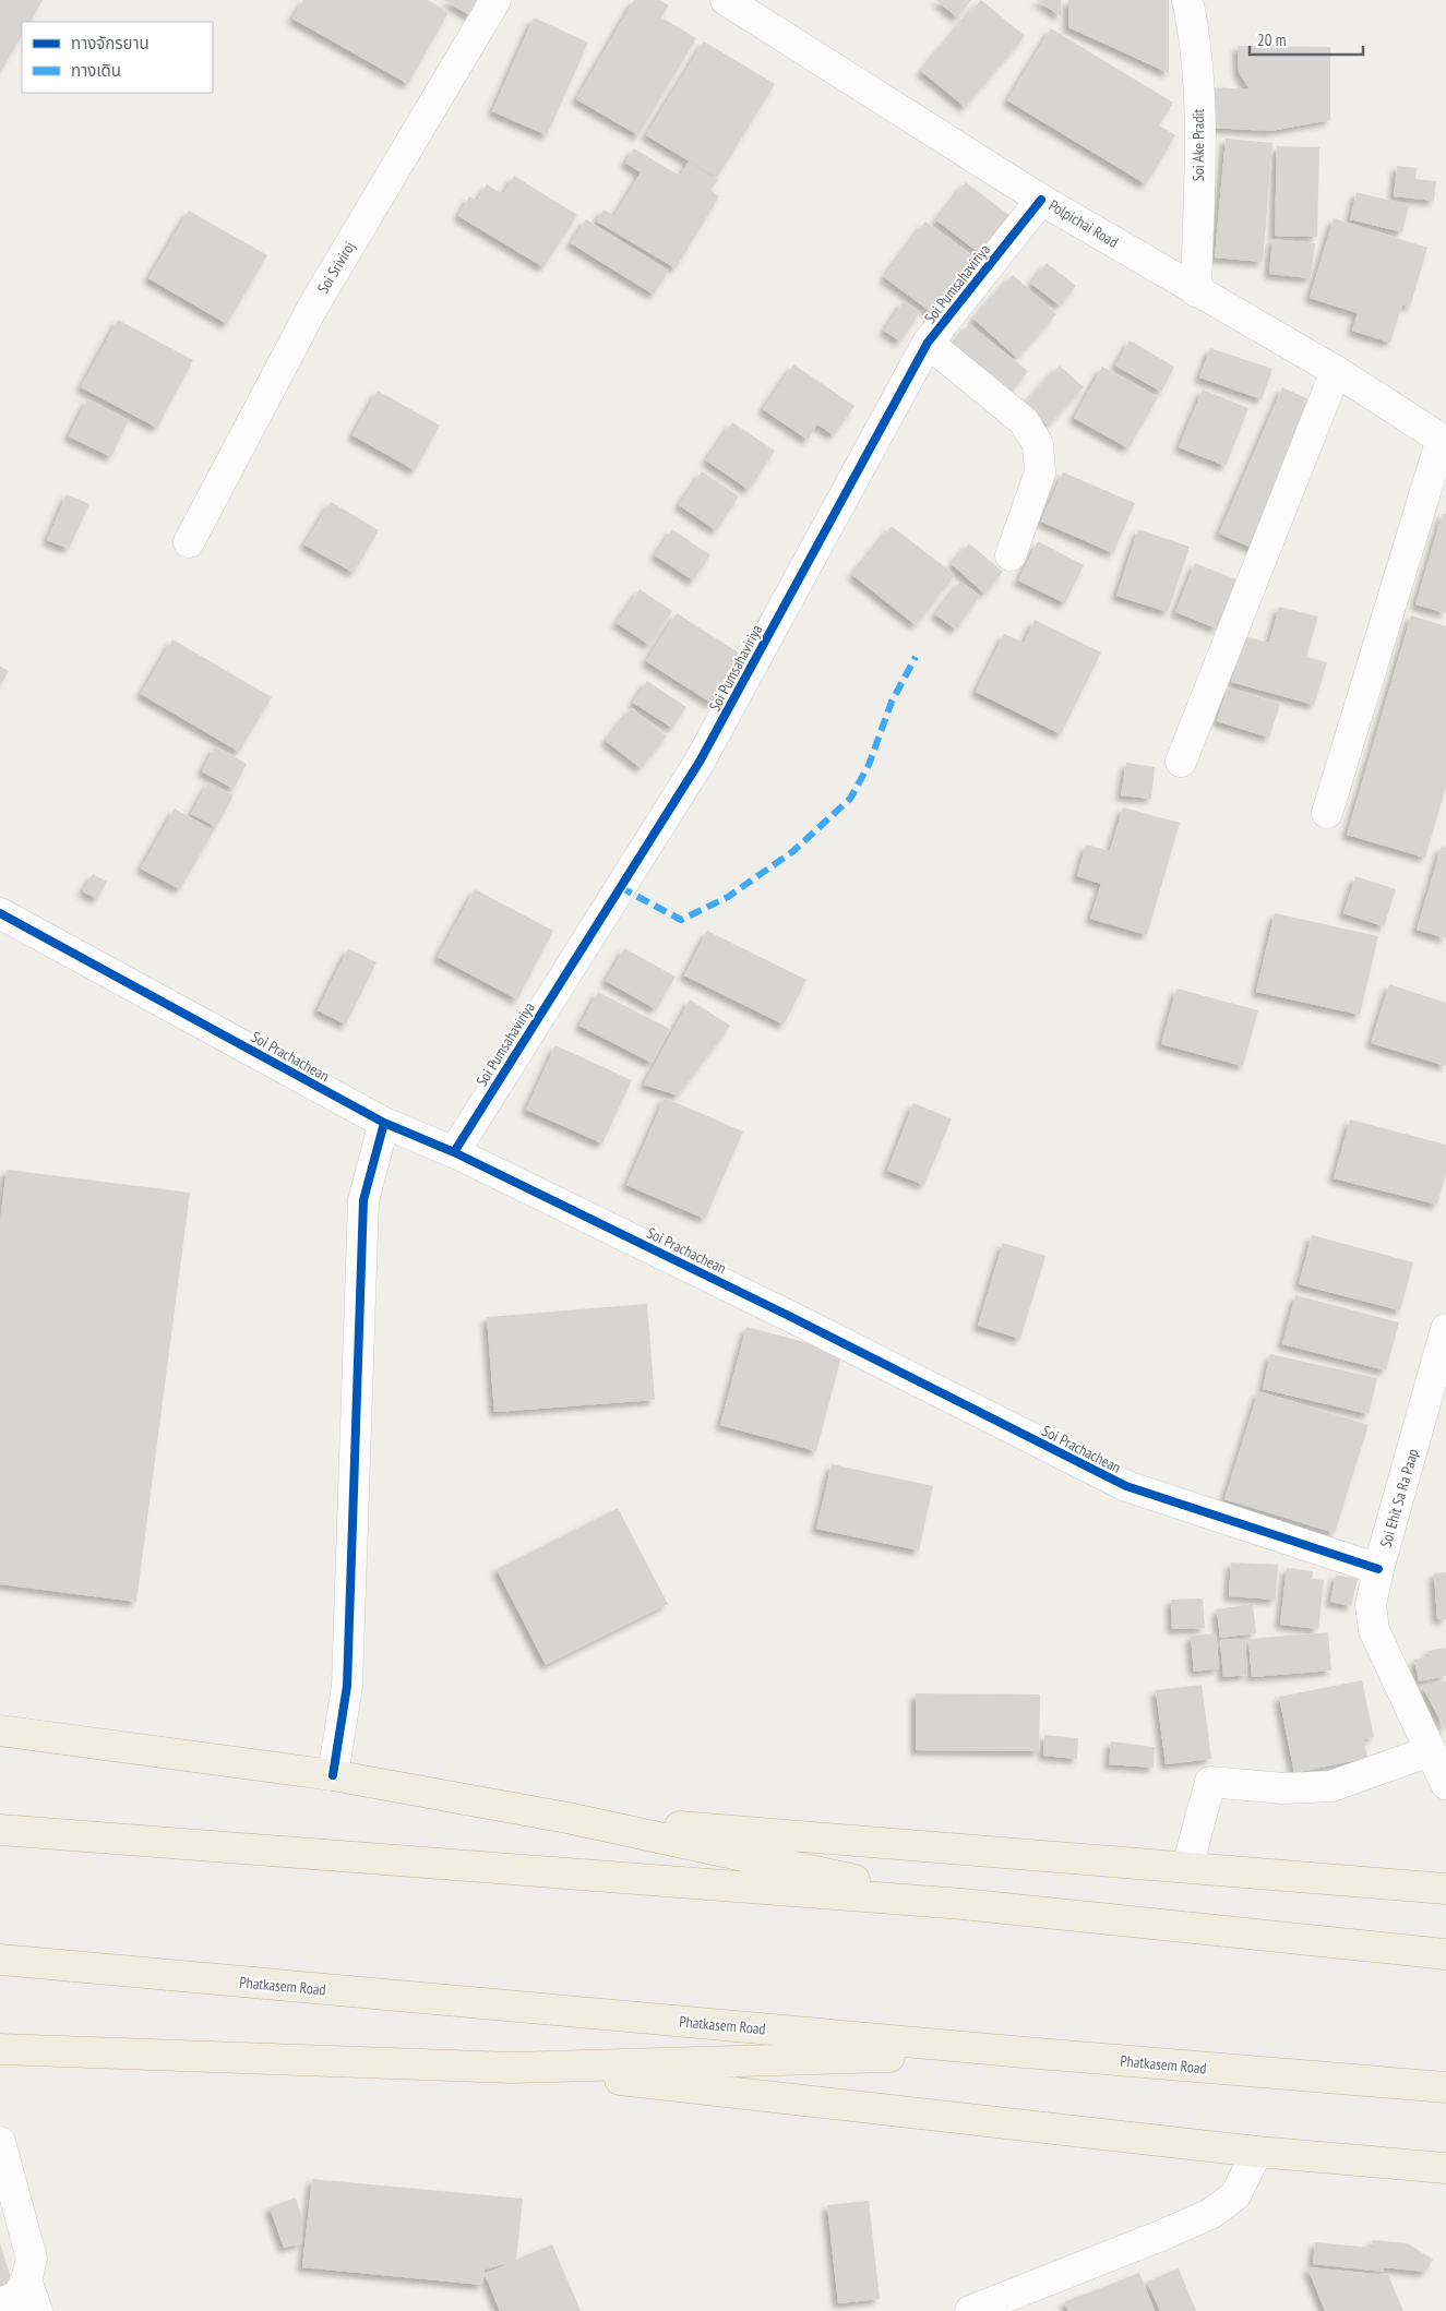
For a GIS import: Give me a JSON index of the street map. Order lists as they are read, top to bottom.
{
  "streets": {
    "highway": ["Phatkasem Road"],
    "street": [
      "Soi Ake Pradit",
      "Polpichai Road",
      "Soi Sriviroj",
      "Soi Pumsahaviriya",
      "Soi Prachachean",
      "Soi Ehit Sa Ra Paap"
    ]
  },
  "crossings": [
    ["Soi Ake Pradit", "Polpichai Road"],
    ["Polpichai Road", "Soi Pumsahaviriya"],
    ["Soi Pumsahaviriya", "Soi Prachachean"],
    ["Soi Prachachean", "Soi Ehit Sa Ra Paap"]
  ],
  "legend": ["ทางจักรยาน", "ทางเดิน"],
  "scale_bar": "20 m"
}
